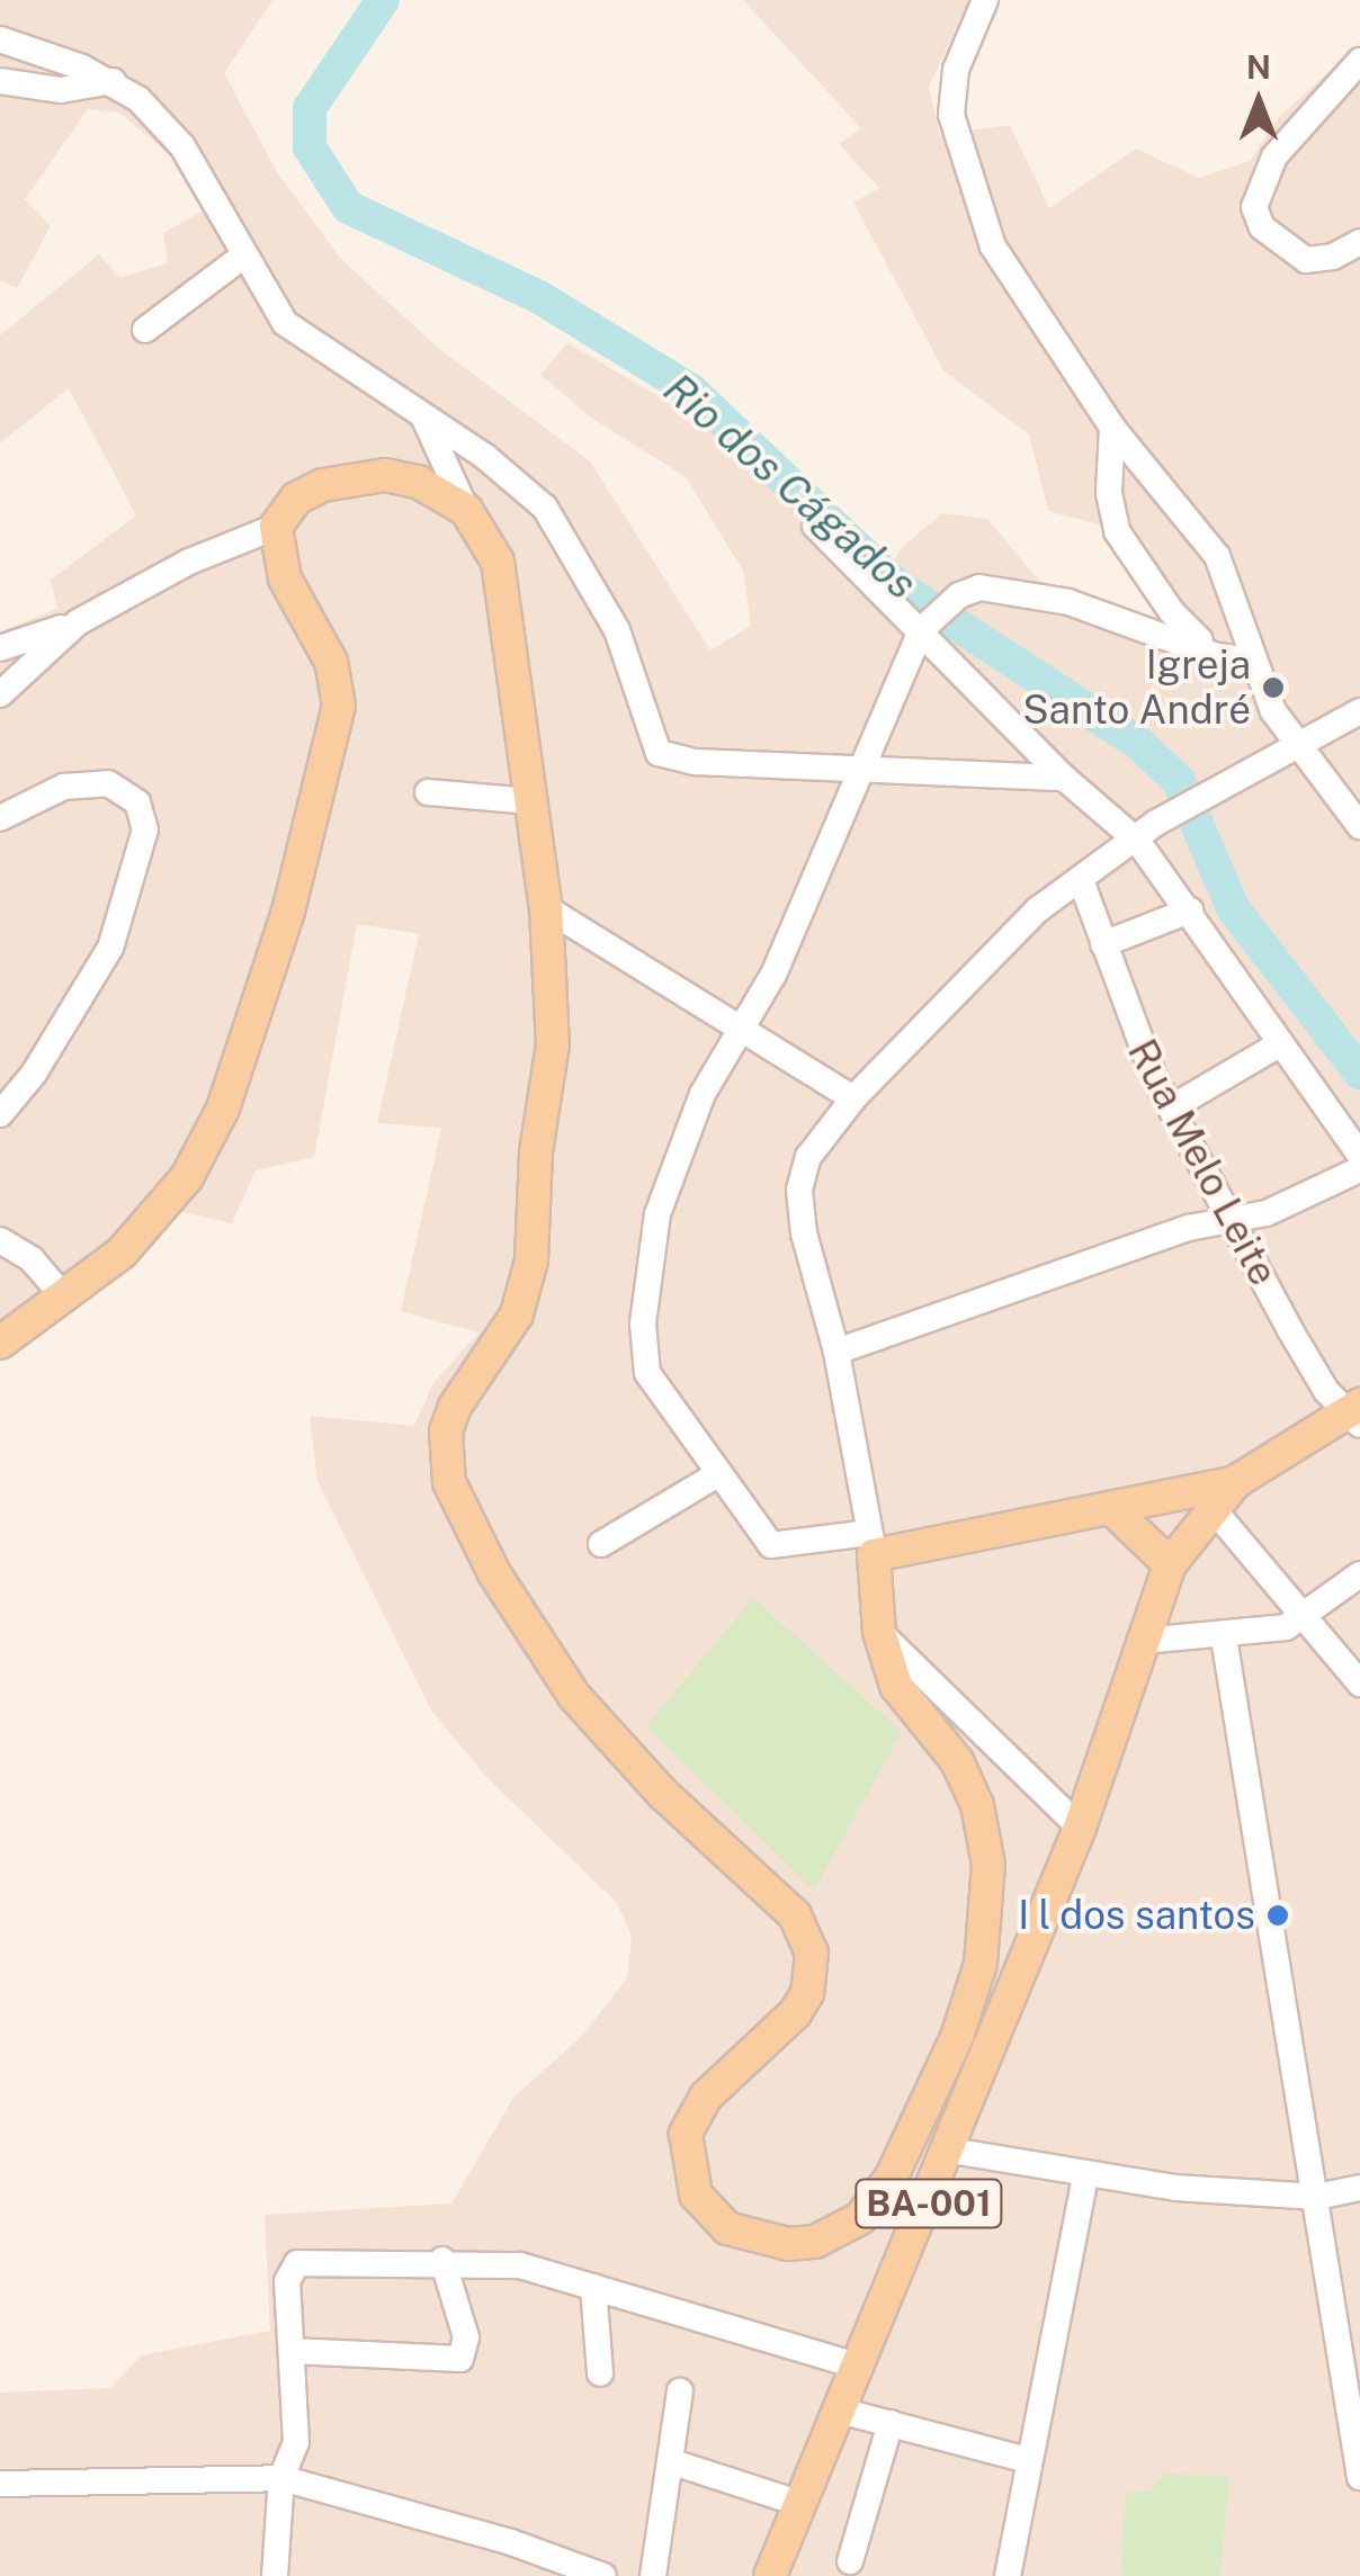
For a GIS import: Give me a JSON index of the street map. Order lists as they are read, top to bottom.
{
  "streets": {
    "main road": ["BA-001"],
    "street": ["Rua Melo Leite"]
  },
  "crossings": [
    ["Rua Melo Leite", "BA-001"]
  ],
  "water": ["Rio dos Cágados"],
  "places": ["Igreja Santo André", "I l dos santos"],
  "north": "top"
}
